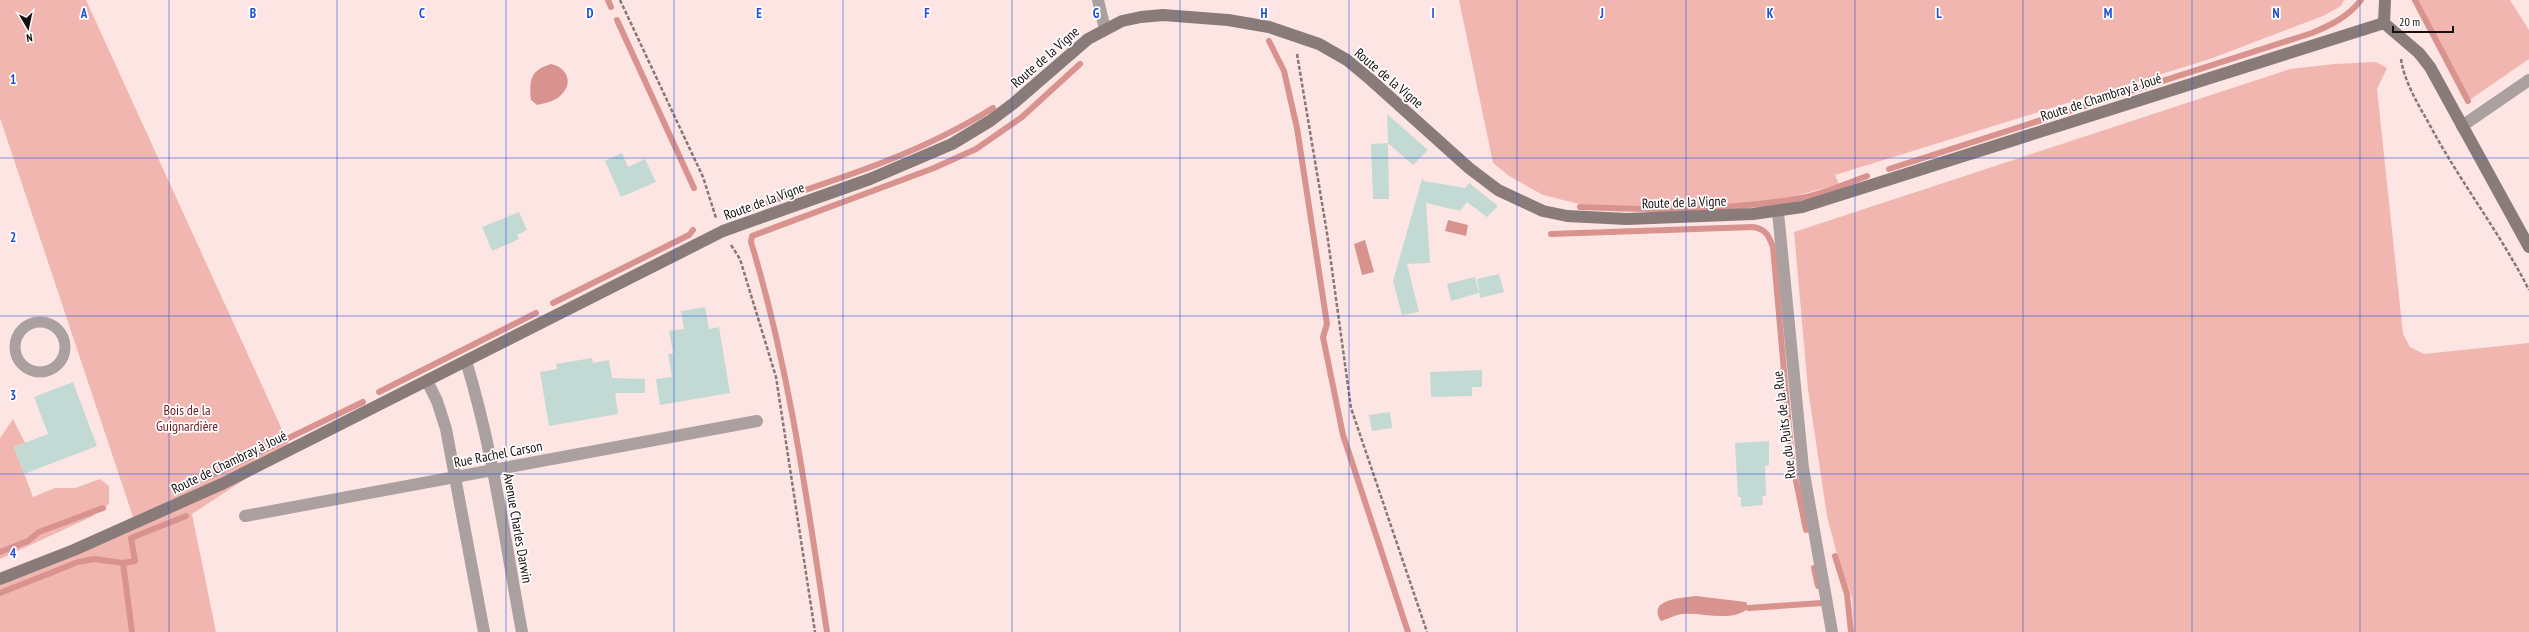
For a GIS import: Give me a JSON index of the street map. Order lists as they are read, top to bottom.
{
  "streets": {
    "street": [
      "Route de la Vigne",
      "Route de Chambray à Joué",
      "Rue du Puits de la Rue",
      "Rue Rachel Carson",
      "Avenue Charles Darwin"
    ]
  },
  "crossings": [
    ["Route de la Vigne", "Route de Chambray à Joué"],
    ["Route de la Vigne", "Rue du Puits de la Rue"],
    ["Route de la Vigne", "Avenue Charles Darwin"],
    ["Route de Chambray à Joué", "Avenue Charles Darwin"],
    ["Rue Rachel Carson", "Avenue Charles Darwin"]
  ],
  "parks": ["Bois de la Guignardière"],
  "scale_bar": "20 m",
  "north": "bottom",
  "grid": {
    "columns": [
      "A",
      "B",
      "C",
      "D",
      "E",
      "F",
      "G",
      "H",
      "I",
      "J",
      "K",
      "L",
      "M",
      "N"
    ],
    "rows": [
      "1",
      "2",
      "3",
      "4"
    ]
  }
}
